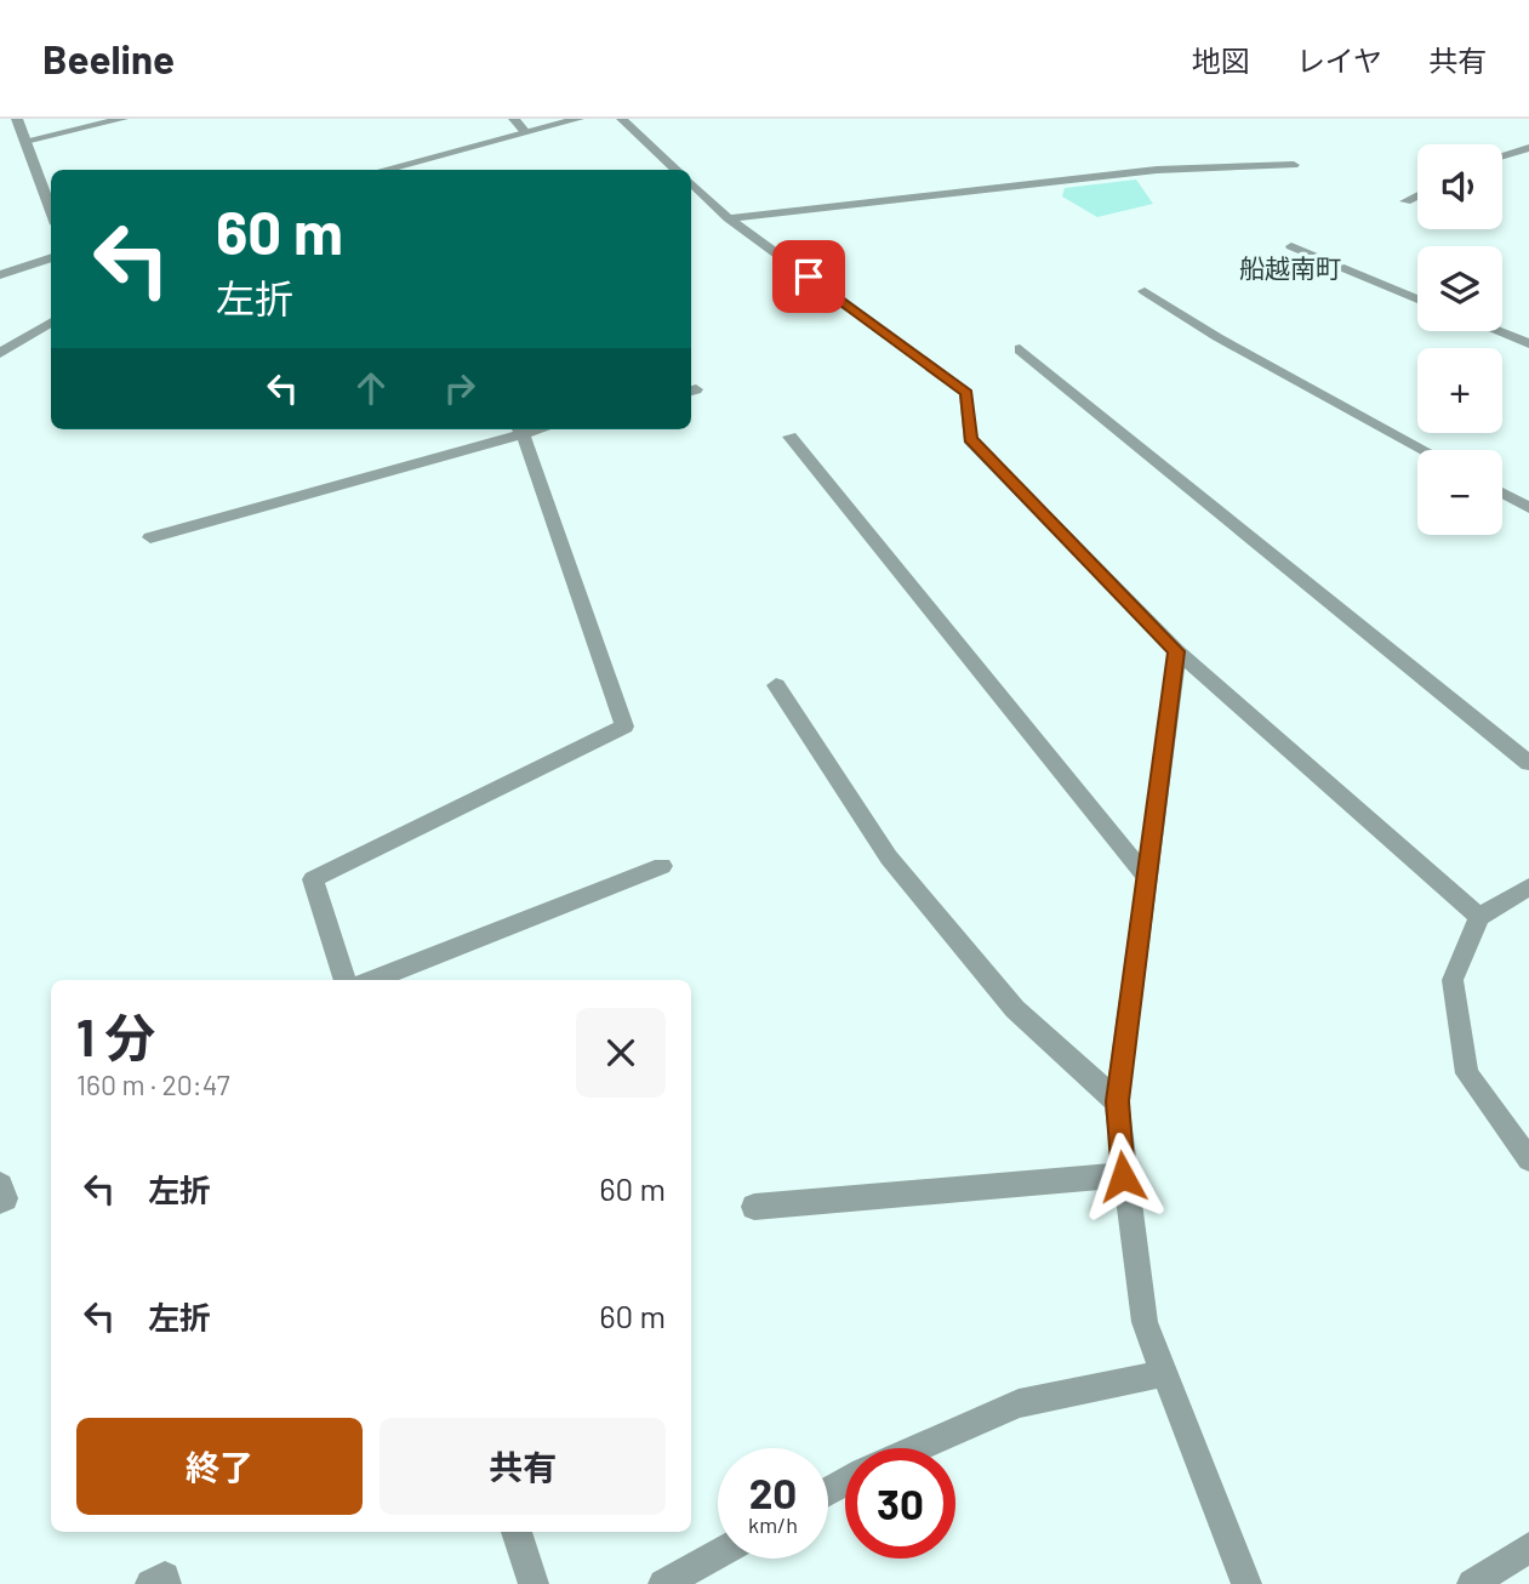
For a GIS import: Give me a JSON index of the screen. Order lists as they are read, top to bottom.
{
  "districts": ["船越南町"],
  "page": {
    "header": "Beeline",
    "nav": ["地図", "レイヤ", "共有"],
    "map_buttons": ["+", "−"],
    "turn": ["60 m", "左折"],
    "heading": ["1 分", "160 m · 20:47"],
    "list": [
      {
        "name": "左折",
        "value": "60 m"
      },
      {
        "name": "左折",
        "value": "60 m"
      }
    ],
    "buttons": ["終了", "共有"],
    "speed": "20 km/h",
    "limit": "30"
  }
}
